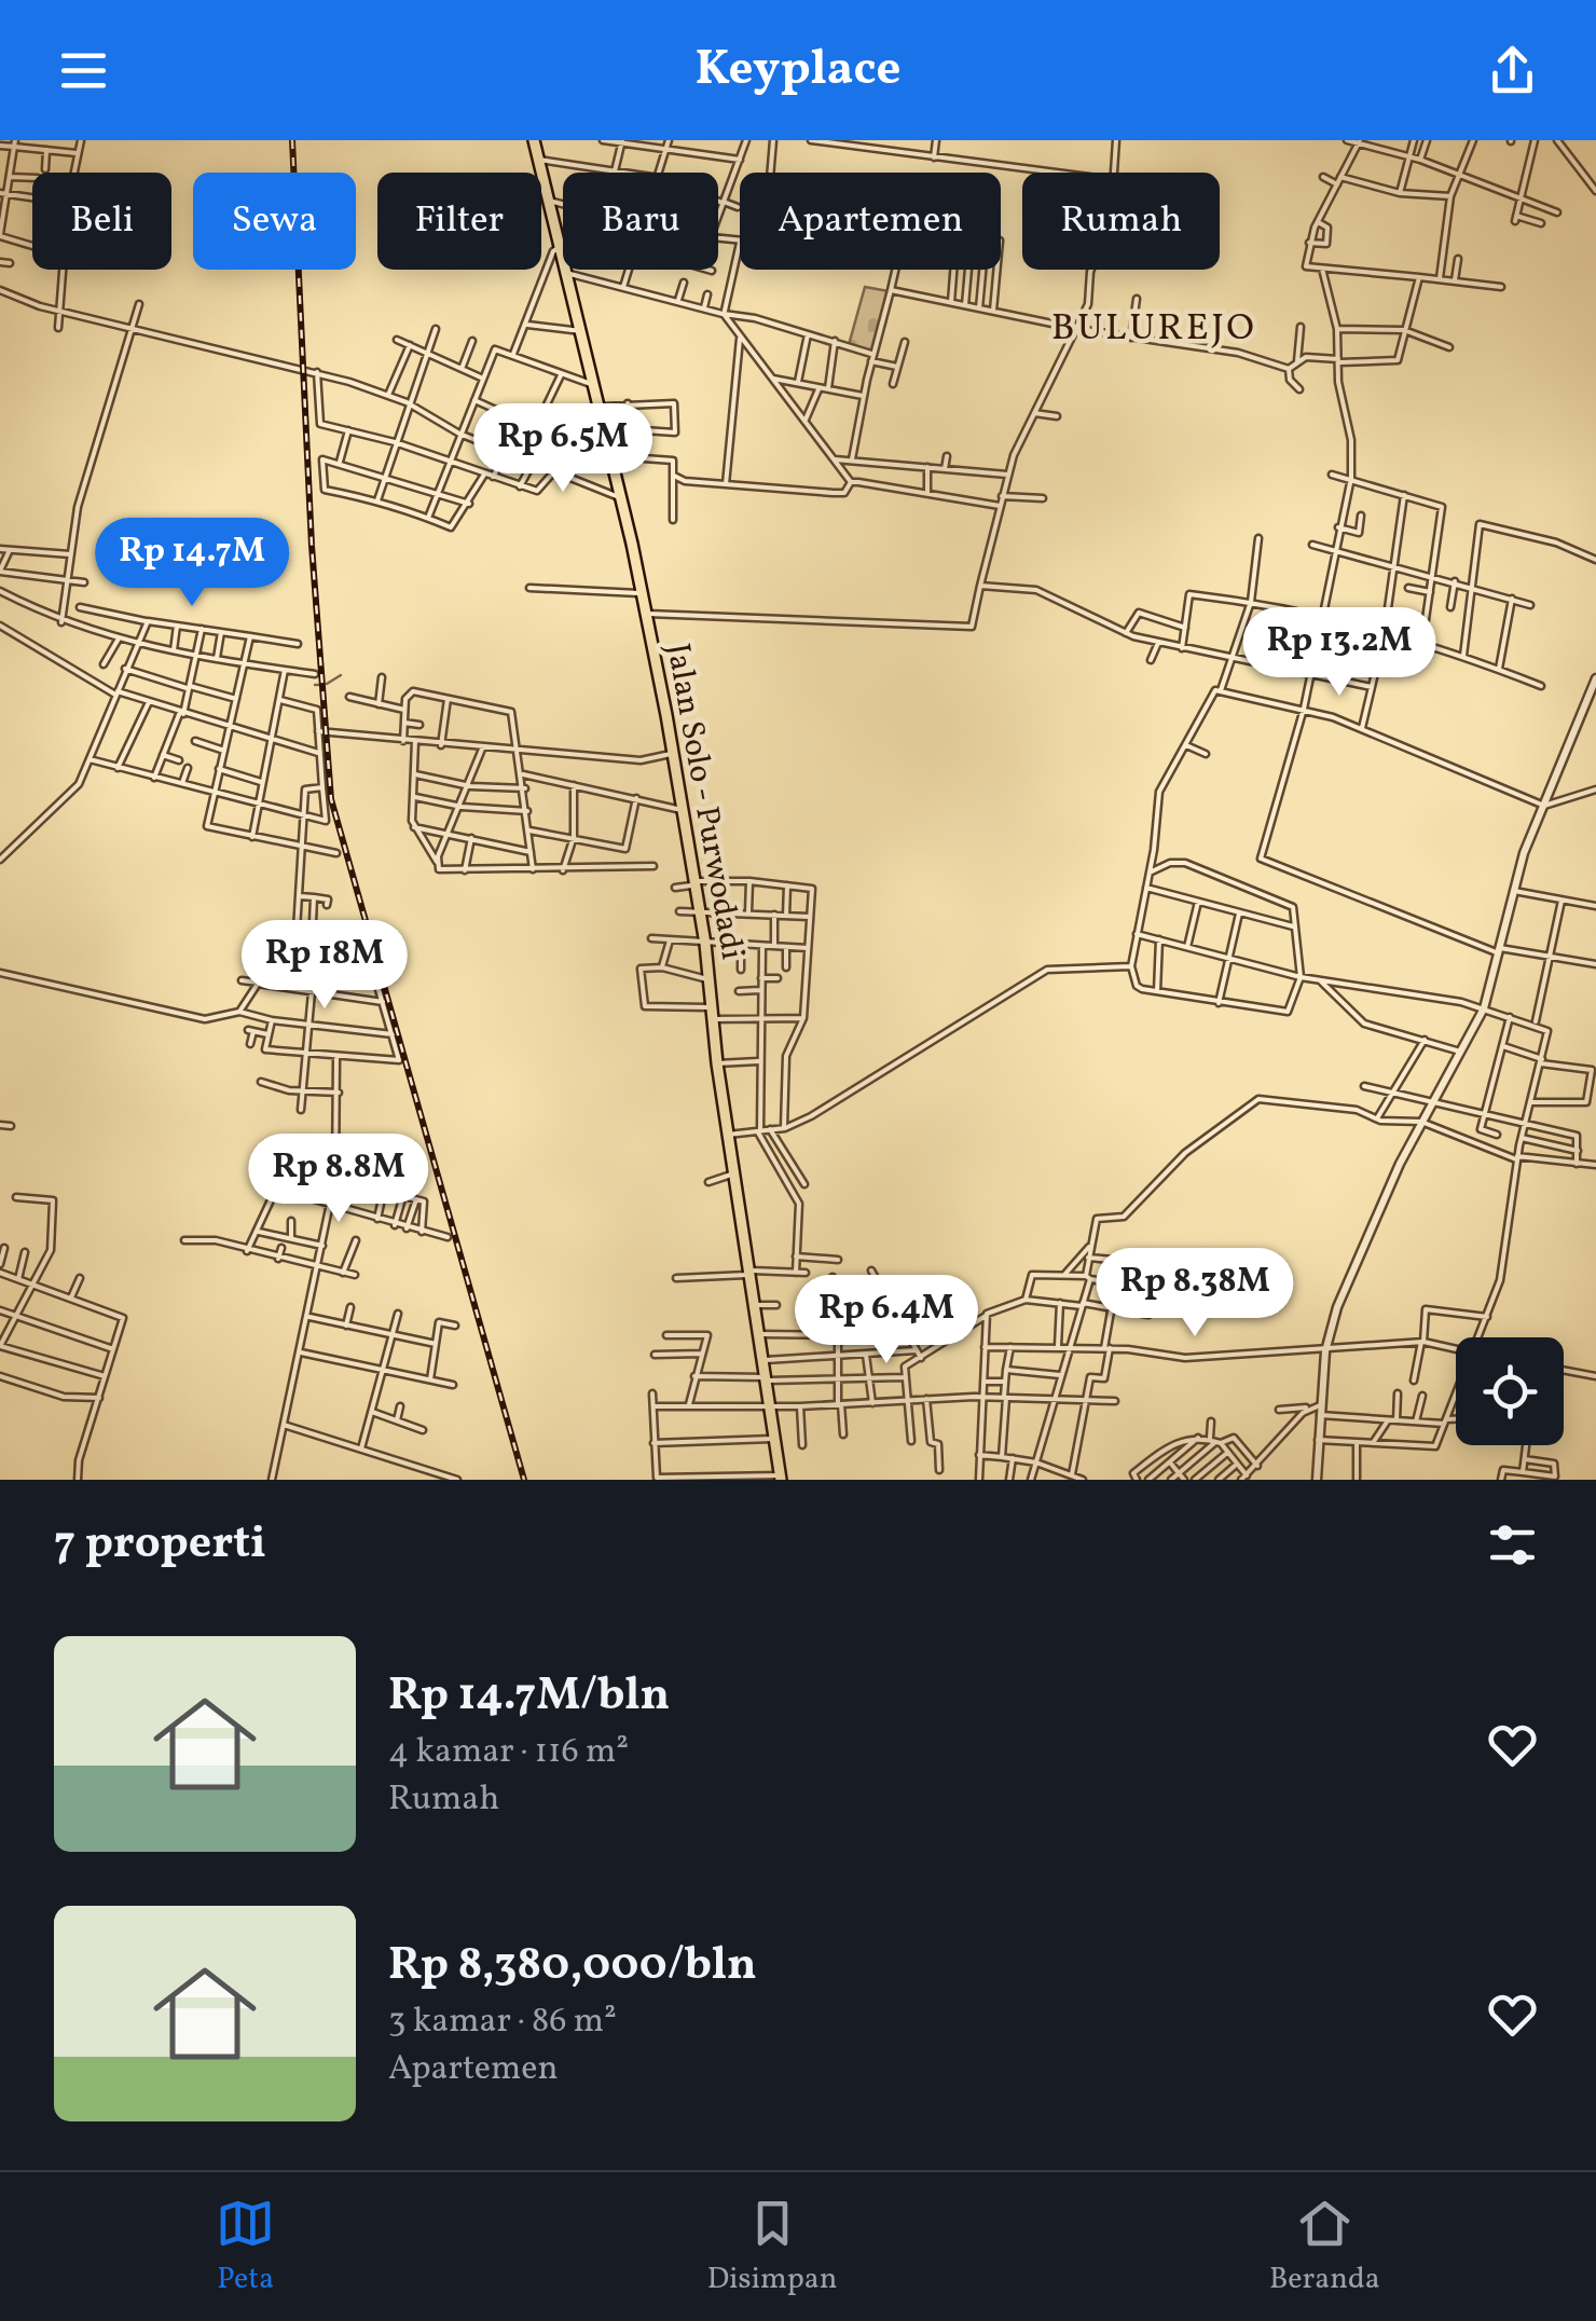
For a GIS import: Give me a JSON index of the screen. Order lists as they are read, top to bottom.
{
  "streets": {
    "main road": ["Jalan Solo - Purwodadi"]
  },
  "districts": ["BULUREJO"],
  "page": {
    "header": "Keyplace",
    "chip": [
      "Beli",
      "Sewa",
      "Filter",
      "Baru",
      "Apartemen",
      "Rumah"
    ],
    "price": [
      "Rp 6.5M",
      "Rp 14.7M",
      "Rp 13.2M",
      "Rp 18M",
      "Rp 8.8M",
      "Rp 8.38M",
      "Rp 6.4M"
    ],
    "heading": "7 properti",
    "list": [
      {
        "name": "Rp 14.7M/bln",
        "note": "4 kamar · 116 m² · Rumah"
      },
      {
        "name": "Rp 8,380,000/bln",
        "note": "3 kamar · 86 m² · Apartemen"
      }
    ],
    "tabs": ["Peta", "Disimpan", "Beranda"]
  }
}
